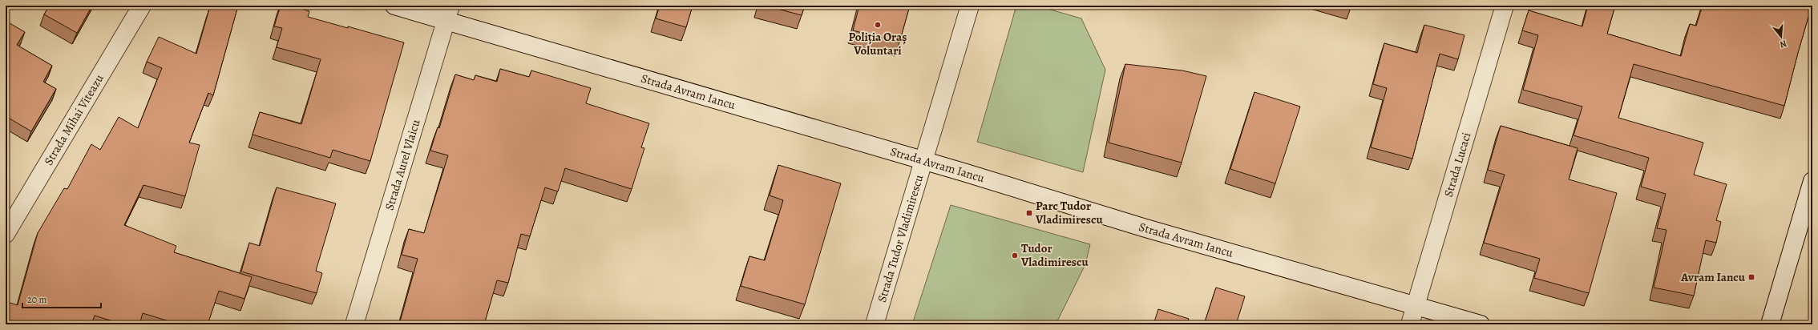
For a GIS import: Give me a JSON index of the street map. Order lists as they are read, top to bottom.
{
  "streets": {
    "street": [
      "Strada Avram Iancu",
      "Strada Mihai Viteazu",
      "Strada Aurel Vlaicu",
      "Strada Lucaci",
      "Strada Tudor Vladimirescu"
    ]
  },
  "crossings": [
    ["Strada Avram Iancu", "Strada Aurel Vlaicu"],
    ["Strada Avram Iancu", "Strada Lucaci"],
    ["Strada Avram Iancu", "Strada Tudor Vladimirescu"]
  ],
  "places": {
    "other": ["Poliția Oraș Voluntari", "Tudor Vladimirescu"],
    "transit": ["Parc Tudor Vladimirescu", "Avram Iancu"]
  },
  "scale_bar": "20 m",
  "north": "bottom"
}
